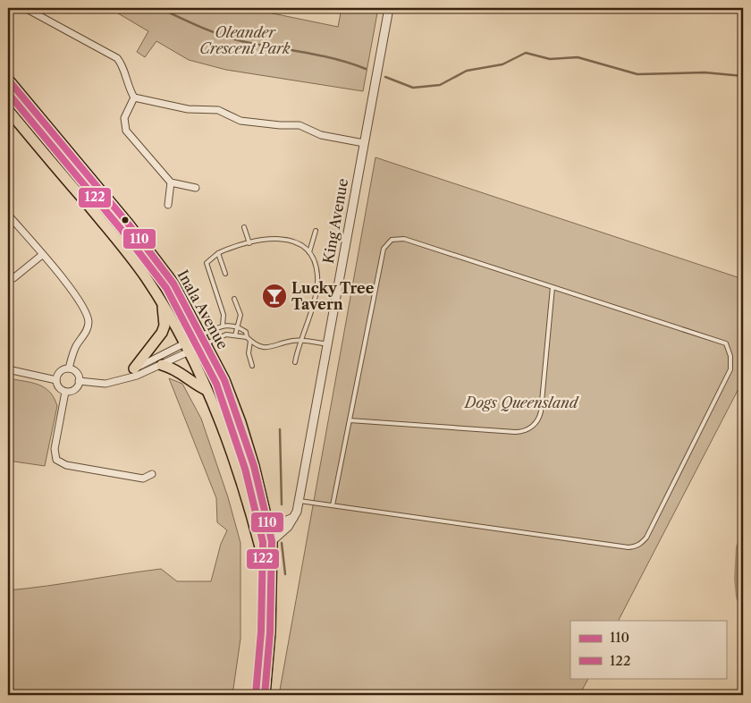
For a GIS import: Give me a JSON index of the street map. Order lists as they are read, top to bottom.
{
  "streets": {
    "main road": ["Inala Avenue"],
    "street": ["King Avenue"]
  },
  "crossings": [
    ["King Avenue", "Inala Avenue"]
  ],
  "parks": ["Oleander Crescent Park", "Dogs Queensland"],
  "places": {
    "bar": ["Lucky Tree Tavern"]
  },
  "lines": ["transit line 110", "transit line 122"],
  "legend": ["110", "122"]
}
